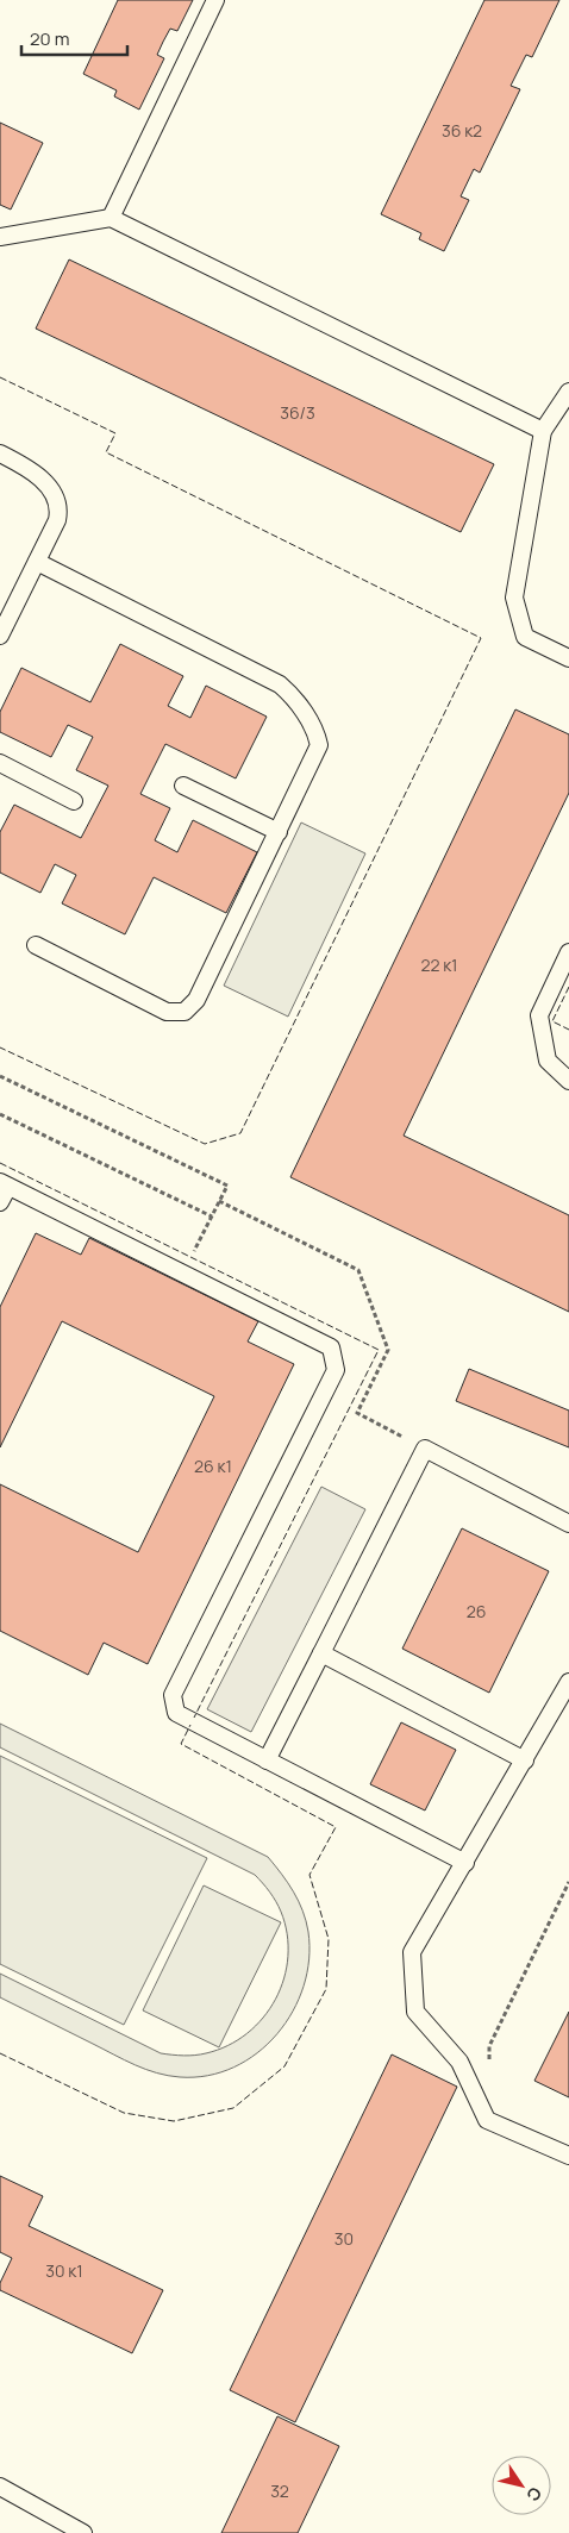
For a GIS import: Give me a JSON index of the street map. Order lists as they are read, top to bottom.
{
  "house_numbers": [
    "36 к2",
    "36/3",
    "22 к1",
    "26 к1",
    "26",
    "30",
    "30 к1",
    "32"
  ],
  "scale_bar": "20 m",
  "north": "bottom right"
}
